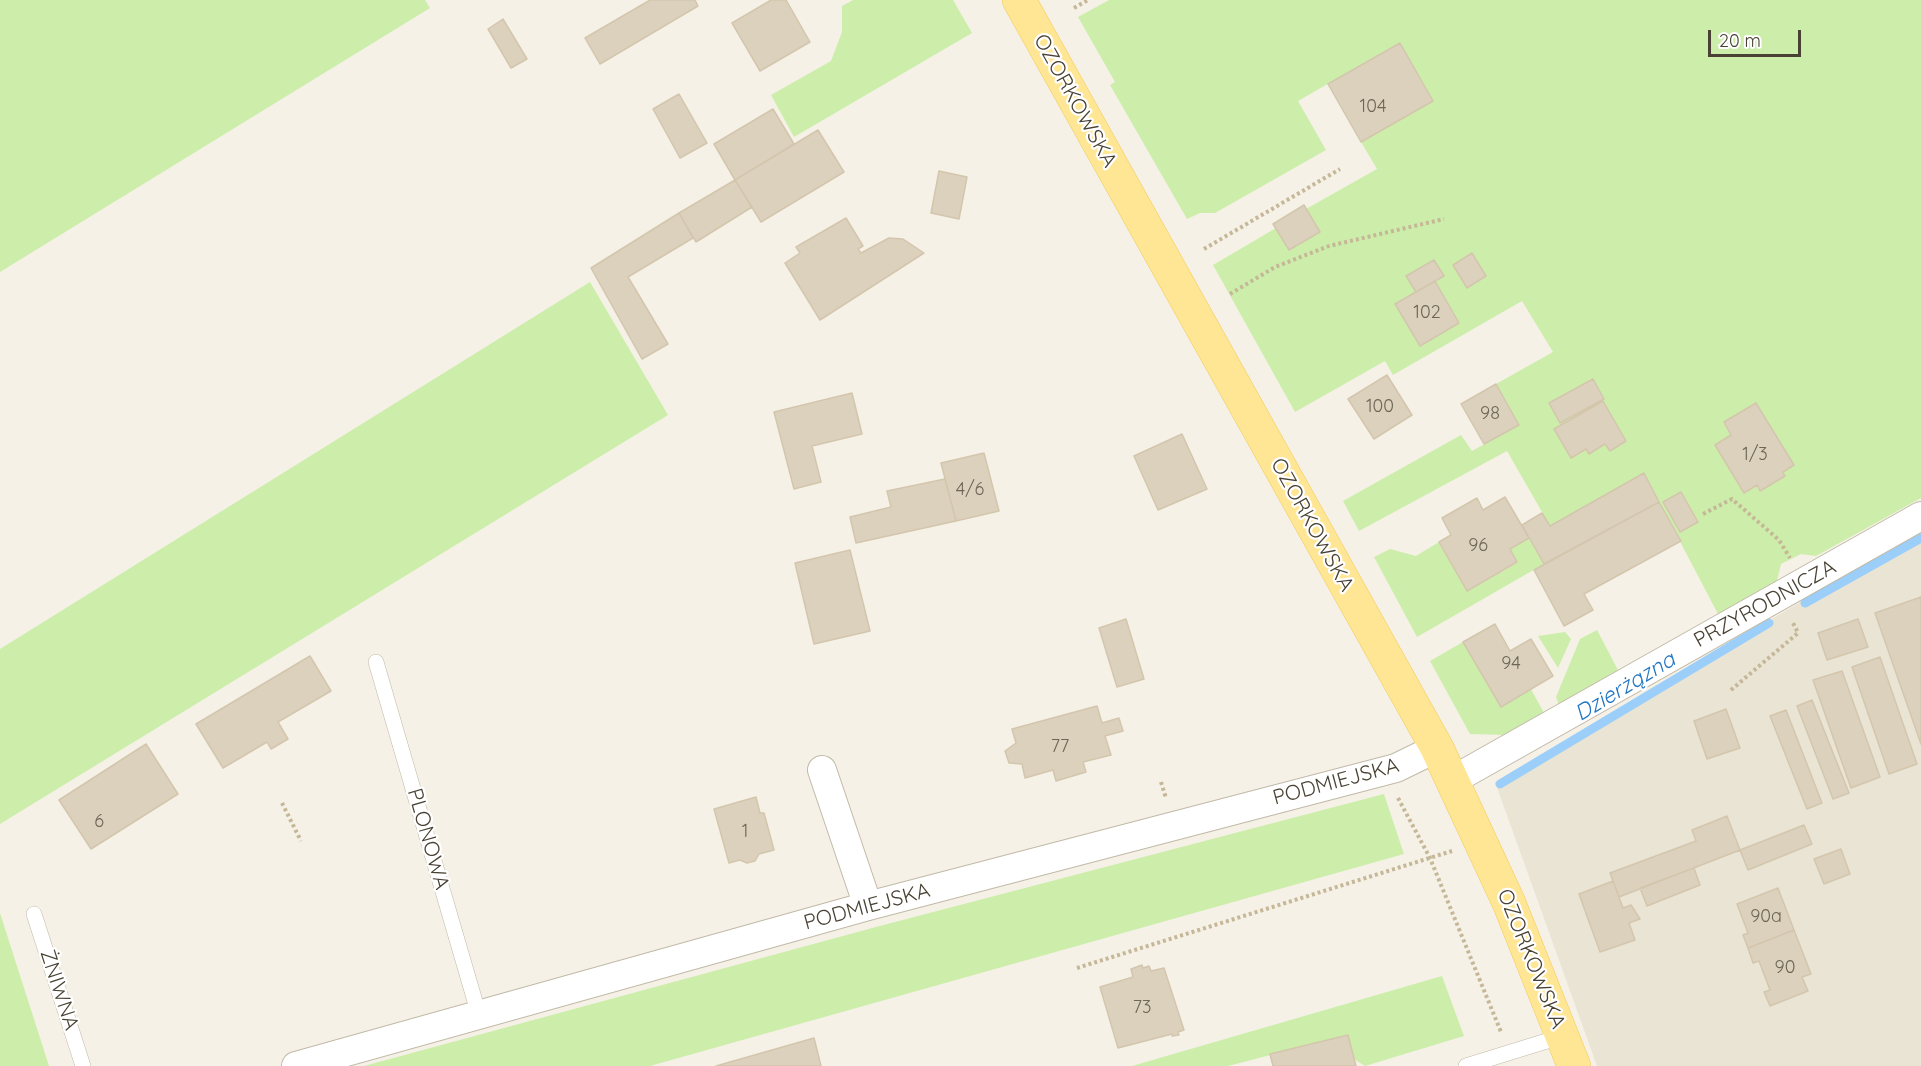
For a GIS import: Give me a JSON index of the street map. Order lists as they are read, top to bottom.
{
  "streets": {
    "main road": ["OZORKOWSKA"],
    "street": ["PRZYRODNICZA", "PODMIEJSKA"],
    "lane": ["PLONOWA", "ŻNIWNA"]
  },
  "crossings": [
    ["OZORKOWSKA", "PRZYRODNICZA"],
    ["OZORKOWSKA", "PODMIEJSKA"],
    ["PODMIEJSKA", "PLONOWA"]
  ],
  "water": ["Dzierżązna"],
  "house_numbers": [
    "104",
    "102",
    "100",
    "98",
    "1/3",
    "4/6",
    "96",
    "94",
    "77",
    "6",
    "1",
    "90a",
    "90",
    "73"
  ],
  "scale_bar": "20 m"
}
